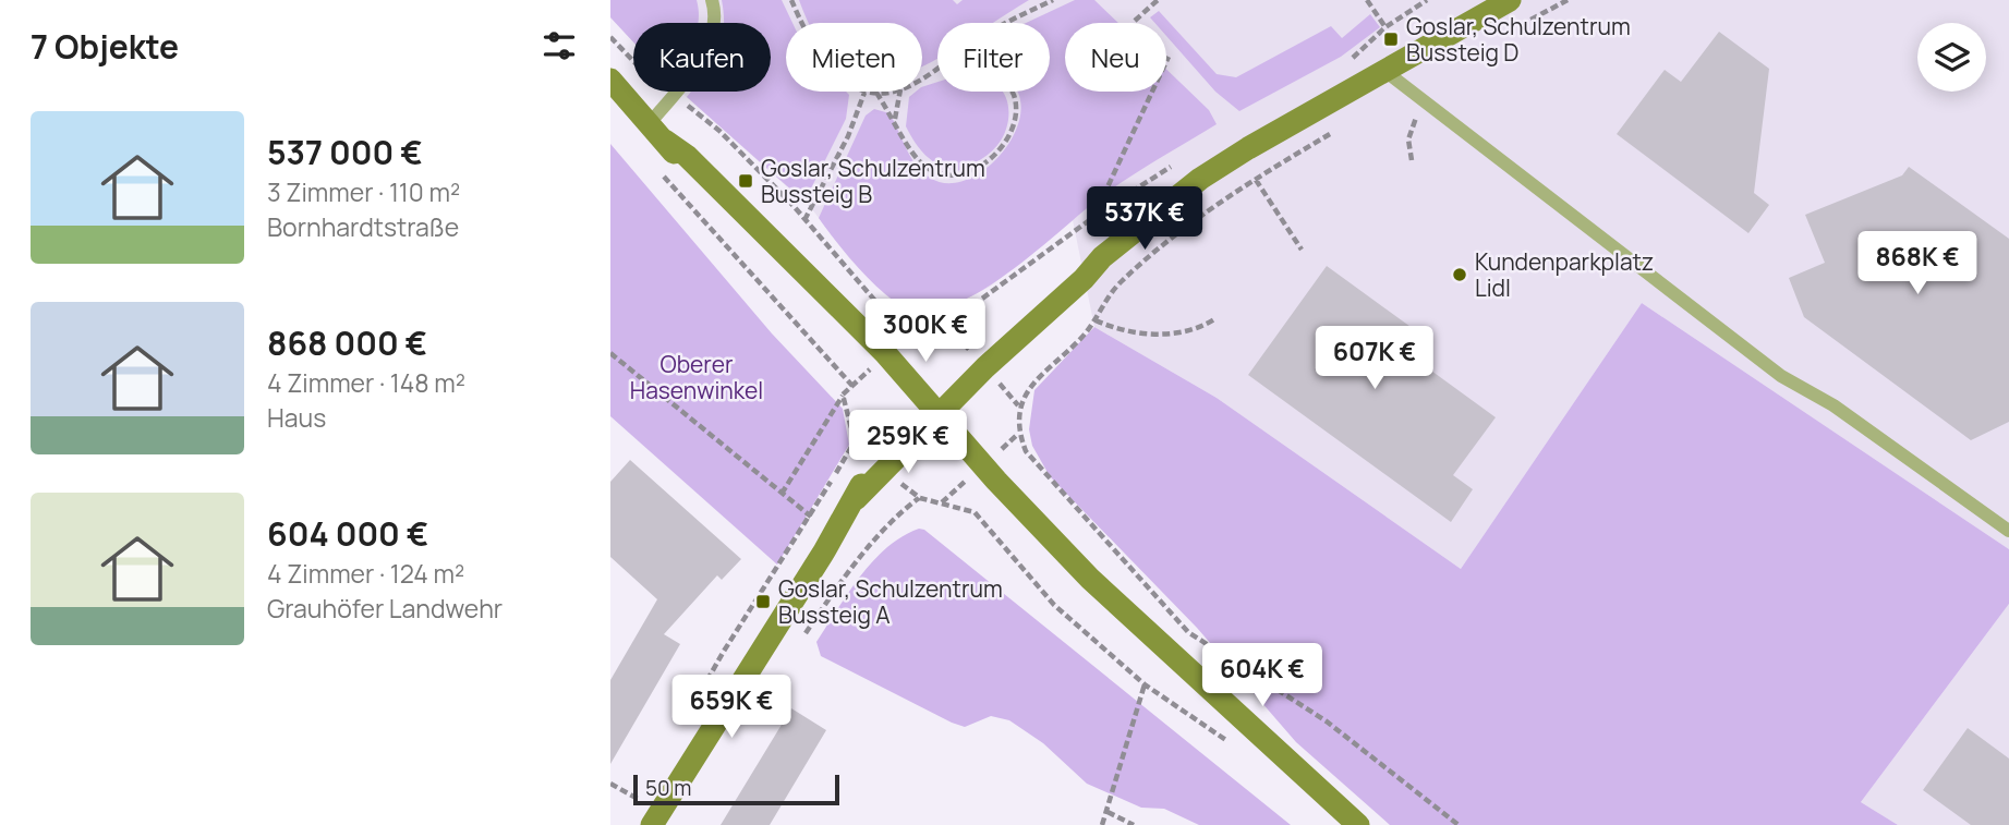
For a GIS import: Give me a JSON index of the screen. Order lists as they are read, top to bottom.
{
  "parks": ["Oberer Hasenwinkel"],
  "places": {
    "transit": ["Goslar, Schulzentrum Bussteig D", "Goslar, Schulzentrum Bussteig B", "Goslar, Schulzentrum Bussteig A"],
    "other": ["Kundenparkplatz Lidl"]
  },
  "scale_bar": "50 m",
  "page": {
    "heading": "7 Objekte",
    "chip": [
      "Kaufen",
      "Mieten",
      "Filter",
      "Neu"
    ],
    "list": [
      {
        "name": "537 000 €",
        "note": "3 Zimmer · 110 m² · Bornhardtstraße"
      },
      {
        "name": "868 000 €",
        "note": "4 Zimmer · 148 m² · Haus"
      },
      {
        "name": "604 000 €",
        "note": "4 Zimmer · 124 m² · Grauhöfer Landwehr"
      }
    ],
    "price": [
      "537K €",
      "868K €",
      "300K €",
      "607K €",
      "259K €",
      "604K €",
      "659K €"
    ],
    "scale": "50 m"
  }
}
